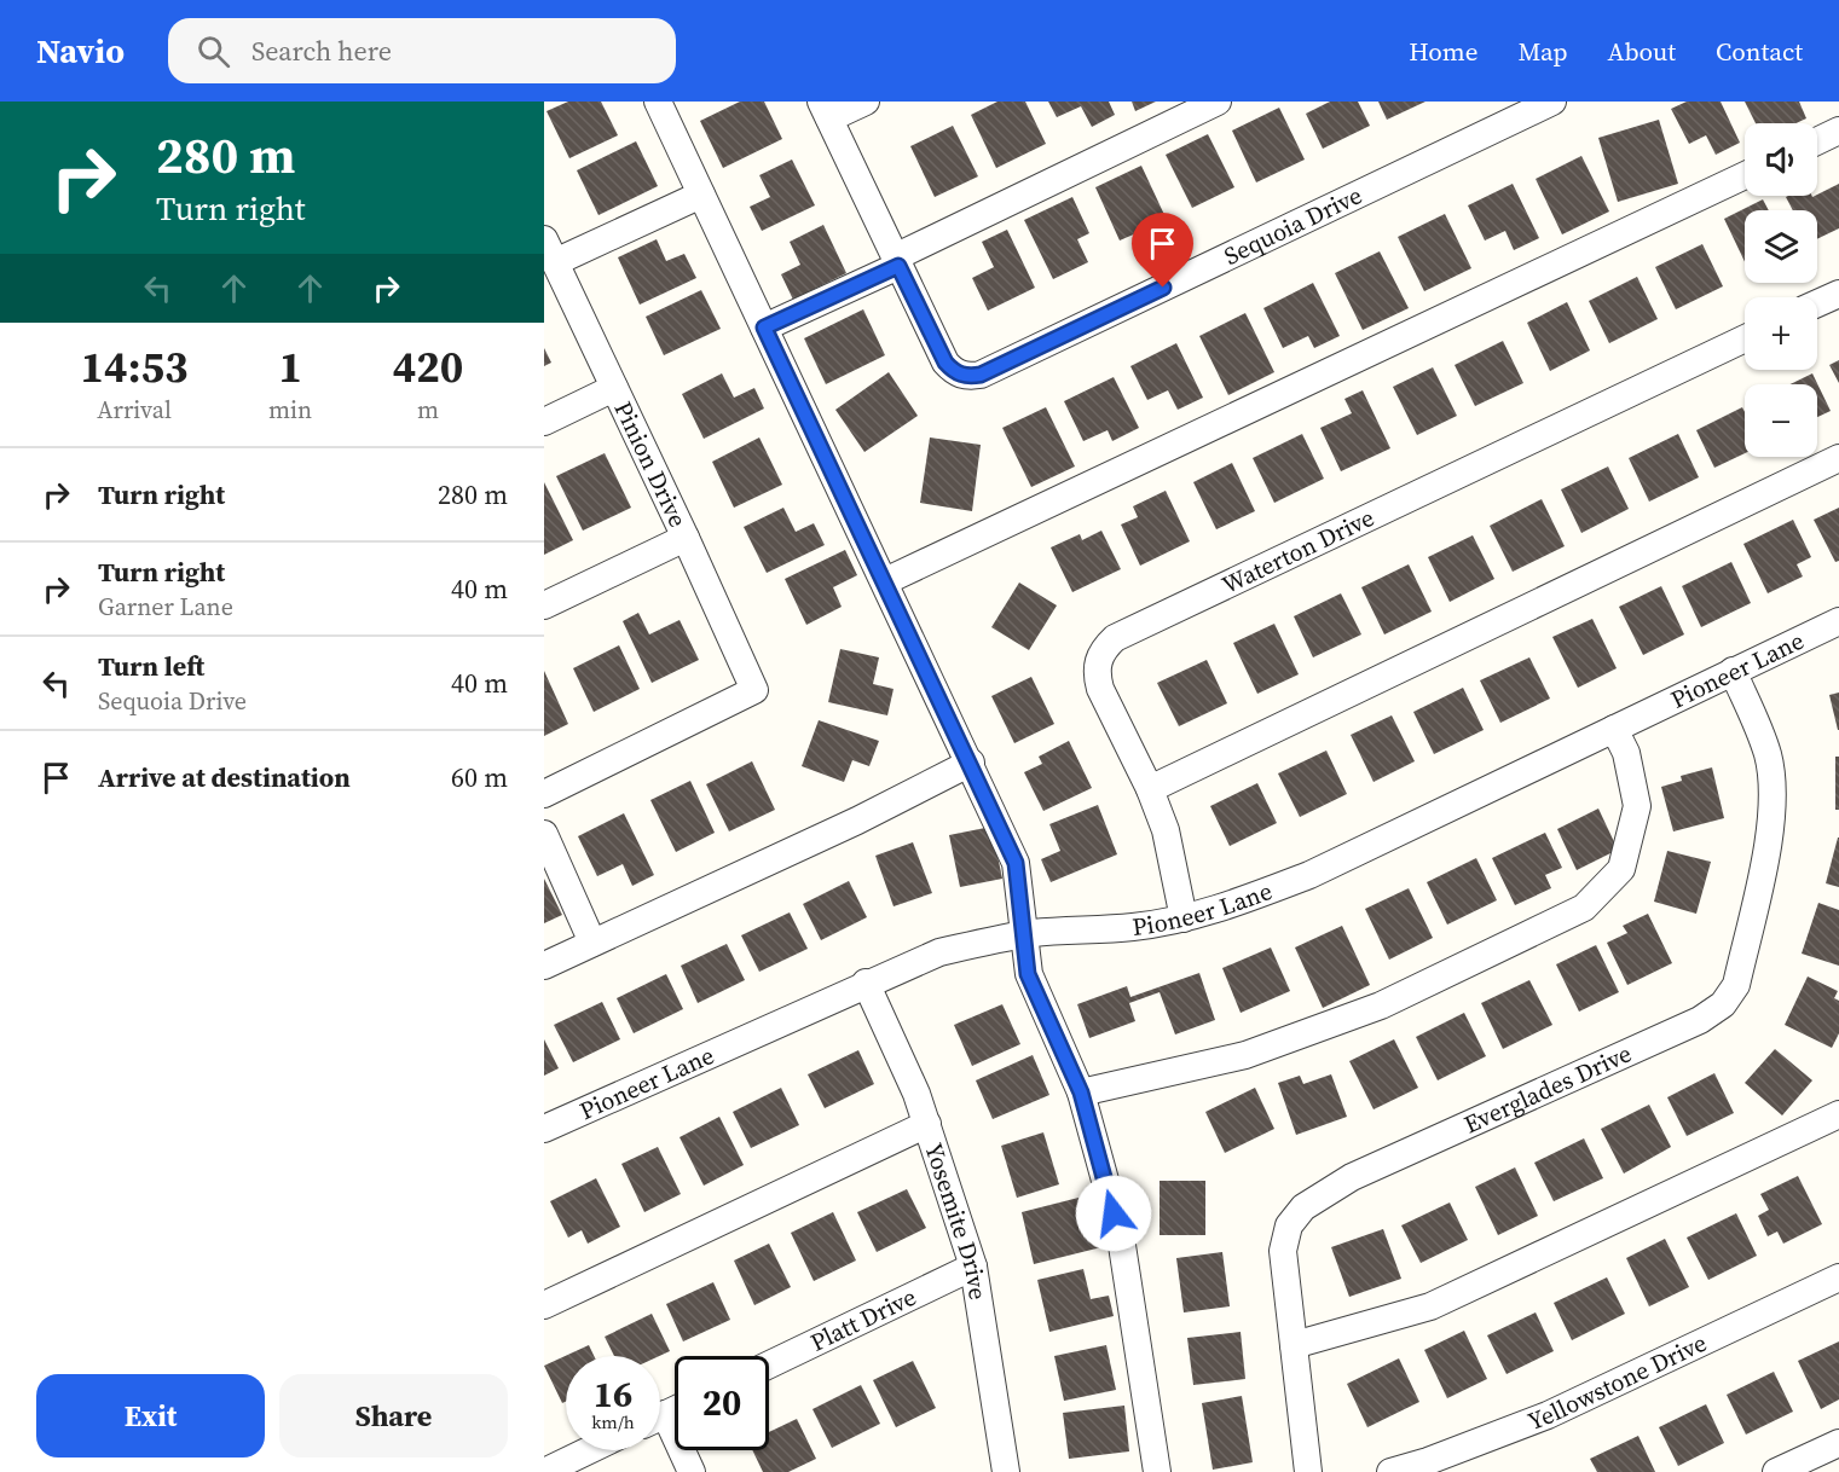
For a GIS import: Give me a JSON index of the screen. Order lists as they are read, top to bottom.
{
  "streets": {
    "street": [
      "Sequoia Drive",
      "Pinion Drive",
      "Waterton Drive",
      "Pioneer Lane",
      "Everglades Drive",
      "Yosemite Drive",
      "Platt Drive",
      "Yellowstone Drive"
    ]
  },
  "crossings": [
    ["Waterton Drive", "Pioneer Lane"],
    ["Pioneer Lane", "Everglades Drive"],
    ["Pioneer Lane", "Yosemite Drive"],
    ["Yosemite Drive", "Platt Drive"]
  ],
  "page": {
    "header": "Navio",
    "search": "Search here",
    "nav": [
      "Home",
      "Map",
      "About",
      "Contact"
    ],
    "turn": ["280 m", "Turn right"],
    "map_buttons": ["+", "−"],
    "eta": [
      "14:53",
      "Arrival",
      "1",
      "min",
      "420",
      "m"
    ],
    "list": [
      {
        "name": "Turn right",
        "value": "280 m"
      },
      {
        "name": "Turn right",
        "note": "Garner Lane",
        "value": "40 m"
      },
      {
        "name": "Turn left",
        "note": "Sequoia Drive",
        "value": "40 m"
      },
      {
        "name": "Arrive at destination",
        "value": "60 m"
      }
    ],
    "speed": "16 km/h",
    "limit": "20",
    "buttons": ["Exit", "Share"]
  }
}
